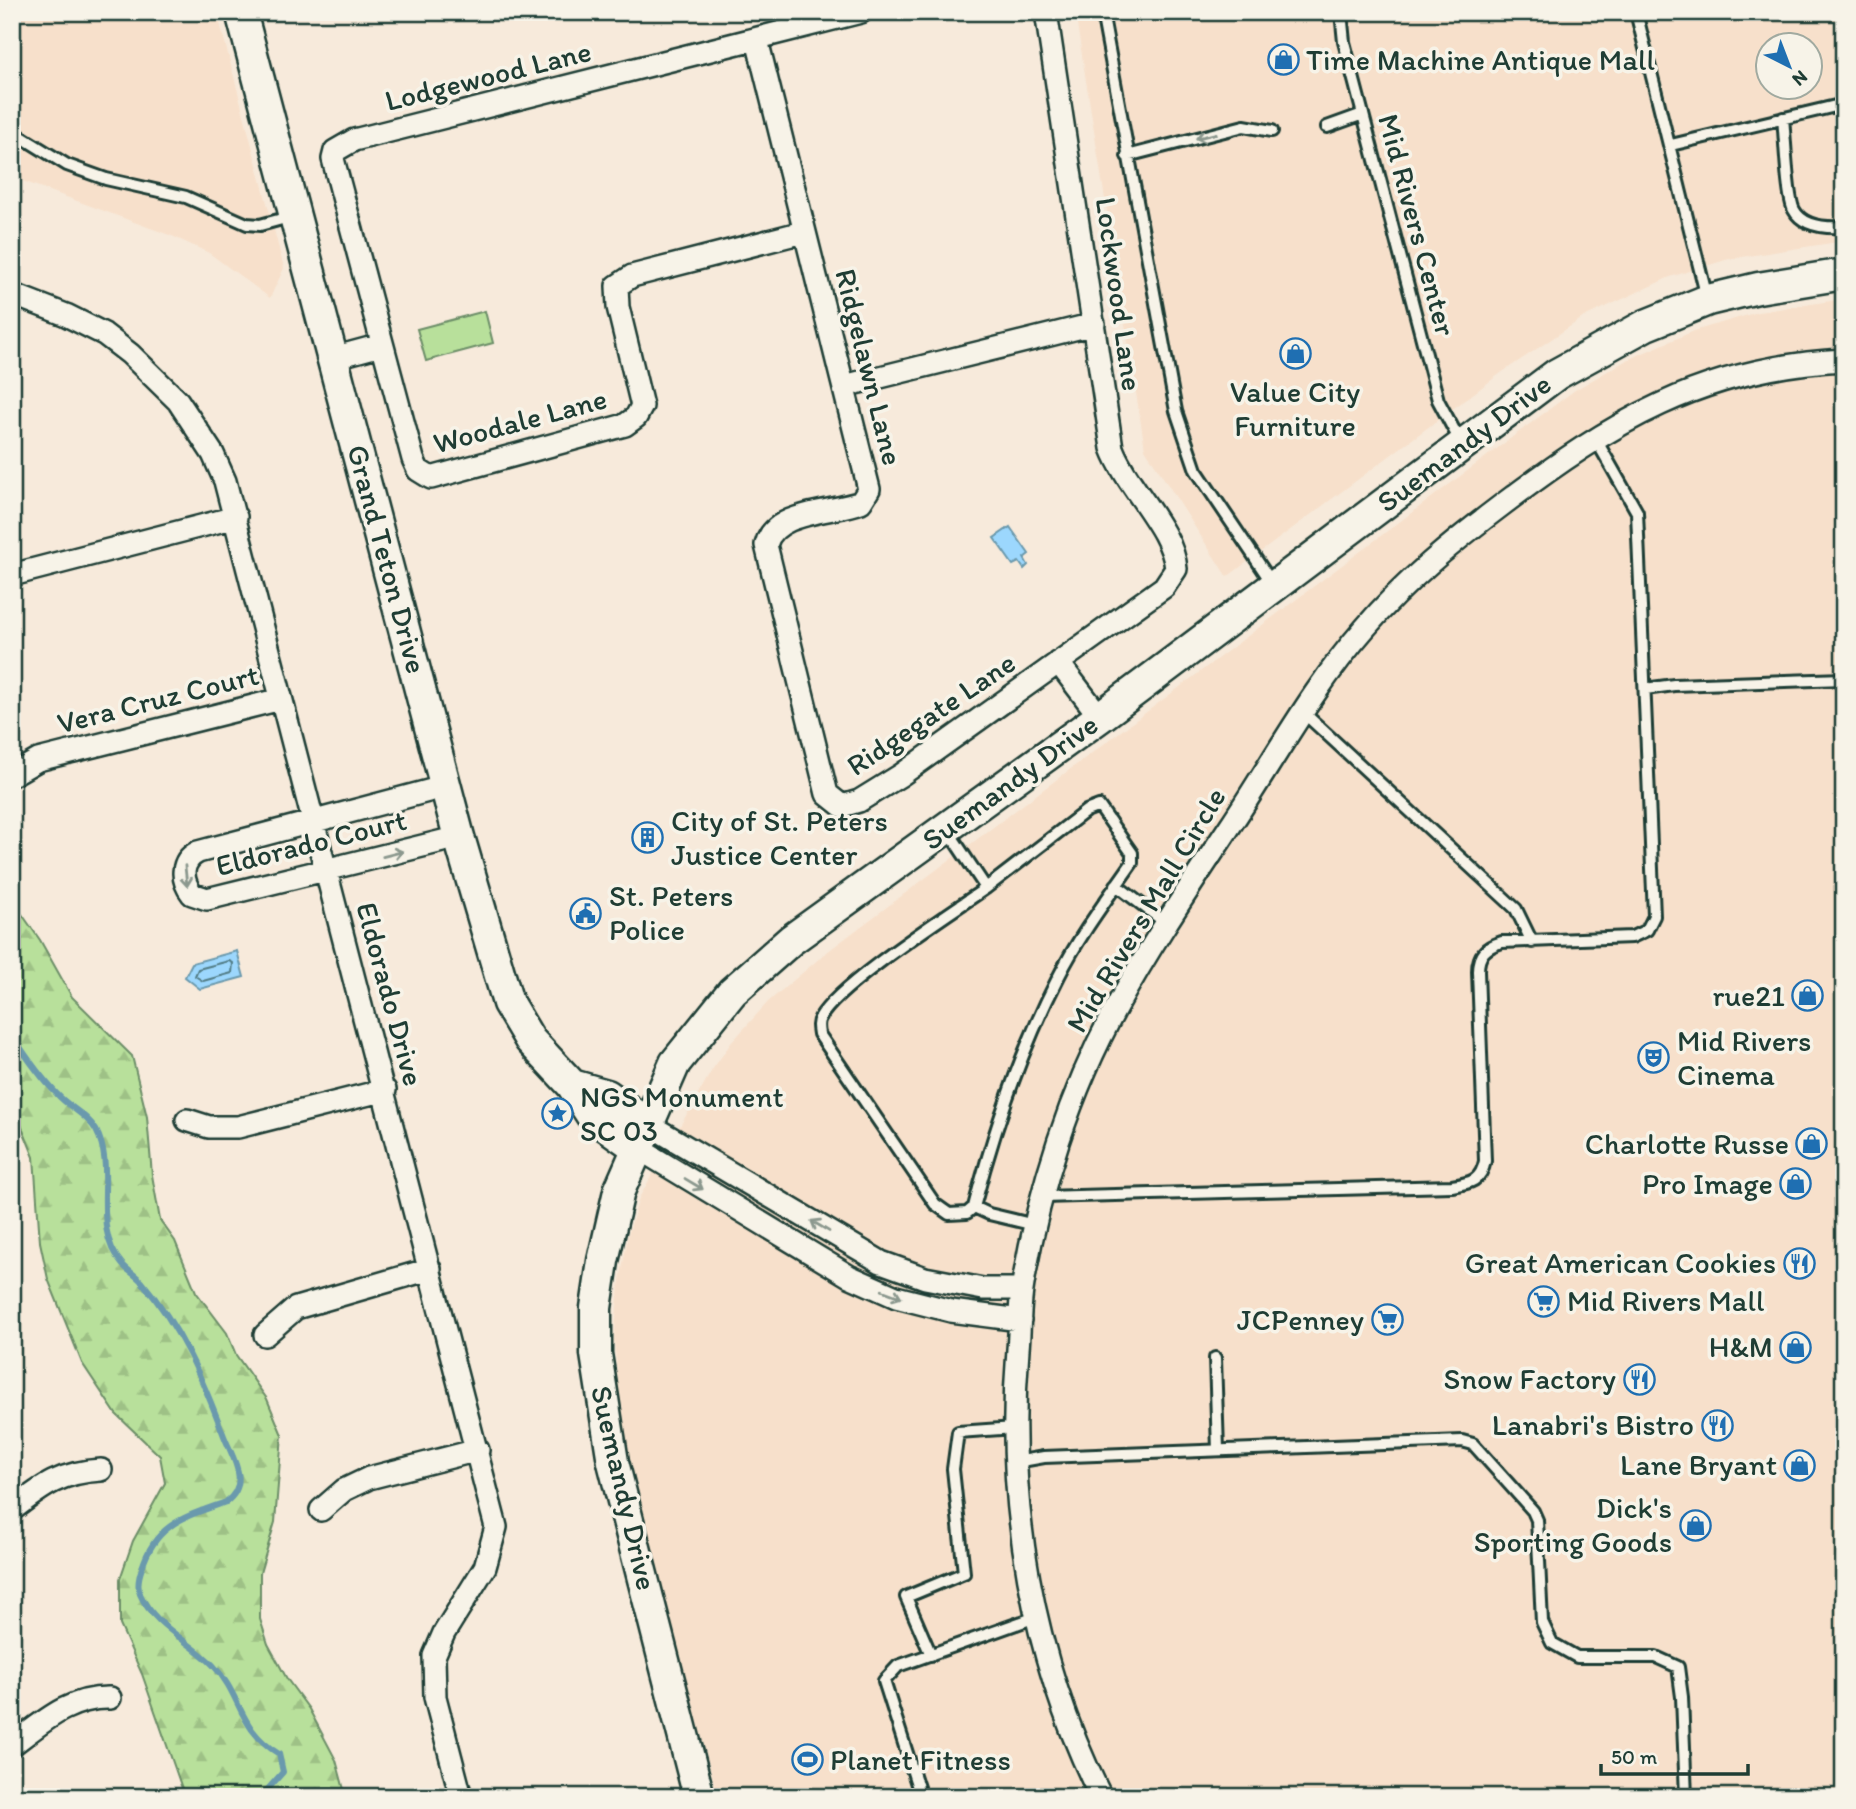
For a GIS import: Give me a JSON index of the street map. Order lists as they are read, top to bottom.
{
  "streets": {
    "street": [
      "Lodgewood Lane",
      "Lockwood Lane",
      "Ridgelawn Lane",
      "Woodale Lane",
      "Suemandy Drive",
      "Grand Teton Drive",
      "Vera Cruz Court",
      "Ridgegate Lane",
      "Eldorado Court",
      "Mid Rivers Mall Circle",
      "Eldorado Drive"
    ],
    "lane": ["Mid Rivers Center"]
  },
  "crossings": [
    ["Lodgewood Lane", "Ridgelawn Lane"],
    ["Lodgewood Lane", "Woodale Lane"],
    ["Mid Rivers Center", "Suemandy Drive"],
    ["Lockwood Lane", "Ridgegate Lane"],
    ["Ridgelawn Lane", "Woodale Lane"],
    ["Ridgelawn Lane", "Ridgegate Lane"],
    ["Suemandy Drive", "Grand Teton Drive"],
    ["Suemandy Drive", "Ridgegate Lane"],
    ["Grand Teton Drive", "Eldorado Court"],
    ["Vera Cruz Court", "Eldorado Drive"],
    ["Eldorado Court", "Eldorado Drive"]
  ],
  "places": {
    "shop": [
      "Time Machine Antique Mall",
      "Value City Furniture",
      "rue21",
      "Charlotte Russe",
      "Pro Image",
      "H&M",
      "Lane Bryant",
      "Dick's Sporting Goods"
    ],
    "building": ["City of St. Peters Justice Center"],
    "public building": ["St. Peters Police"],
    "theatre": ["Mid Rivers Cinema"],
    "place": ["NGS Monument SC 03"],
    "restaurant": ["Great American Cookies", "Snow Factory", "Lanabri's Bistro"],
    "supermarket": ["Mid Rivers Mall", "JCPenney"],
    "sports": ["Planet Fitness"]
  },
  "scale_bar": "50 m",
  "north": "bottom right"
}
